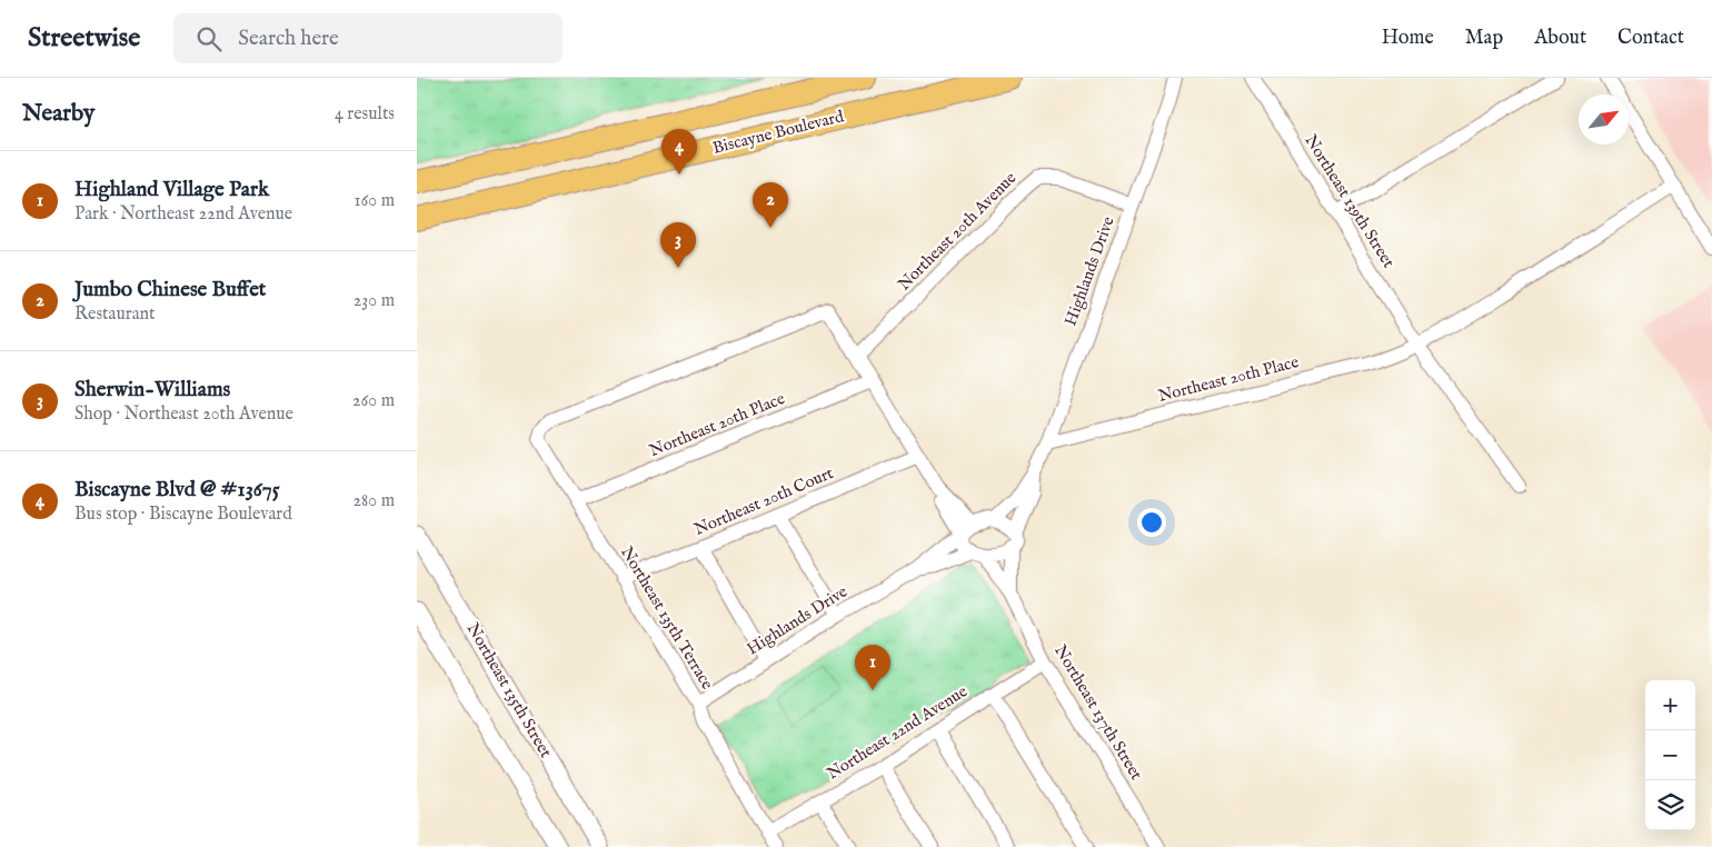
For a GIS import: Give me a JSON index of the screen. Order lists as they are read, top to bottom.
{
  "streets": {
    "main road": ["Biscayne Boulevard"],
    "street": [
      "Northeast 139th Street",
      "Northeast 20th Avenue",
      "Highlands Drive",
      "Northeast 20th Place",
      "Northeast 20th Court",
      "Northeast 135th Terrace",
      "Northeast 135th Street",
      "Northeast 137th Street",
      "Northeast 22nd Avenue"
    ]
  },
  "crossings": [
    ["Northeast 139th Street", "Northeast 20th Place"],
    ["Northeast 20th Avenue", "Highlands Drive"],
    ["Northeast 20th Avenue", "Northeast 135th Terrace"],
    ["Highlands Drive", "Northeast 20th Place"],
    ["Highlands Drive", "Northeast 135th Terrace"],
    ["Highlands Drive", "Northeast 137th Street"],
    ["Northeast 20th Place", "Northeast 135th Terrace"],
    ["Northeast 20th Court", "Northeast 135th Terrace"],
    ["Northeast 135th Terrace", "Northeast 22nd Avenue"],
    ["Northeast 137th Street", "Northeast 22nd Avenue"]
  ],
  "north": "top right",
  "page": {
    "header": "Streetwise",
    "search": "Search here",
    "nav": [
      "Home",
      "Map",
      "About",
      "Contact"
    ],
    "heading": ["Nearby", "4 results"],
    "pins": [
      "4",
      "2",
      "3",
      "1"
    ],
    "list": [
      {
        "mark": "1",
        "name": "Highland Village Park",
        "note": "Park · Northeast 22nd Avenue",
        "value": "160 m"
      },
      {
        "mark": "2",
        "name": "Jumbo Chinese Buffet",
        "note": "Restaurant",
        "value": "230 m"
      },
      {
        "mark": "3",
        "name": "Sherwin-Williams",
        "note": "Shop · Northeast 20th Avenue",
        "value": "260 m"
      },
      {
        "mark": "4",
        "name": "Biscayne Blvd @ #13675",
        "note": "Bus stop · Biscayne Boulevard",
        "value": "280 m"
      }
    ],
    "map_buttons": ["+", "−"]
  }
}
